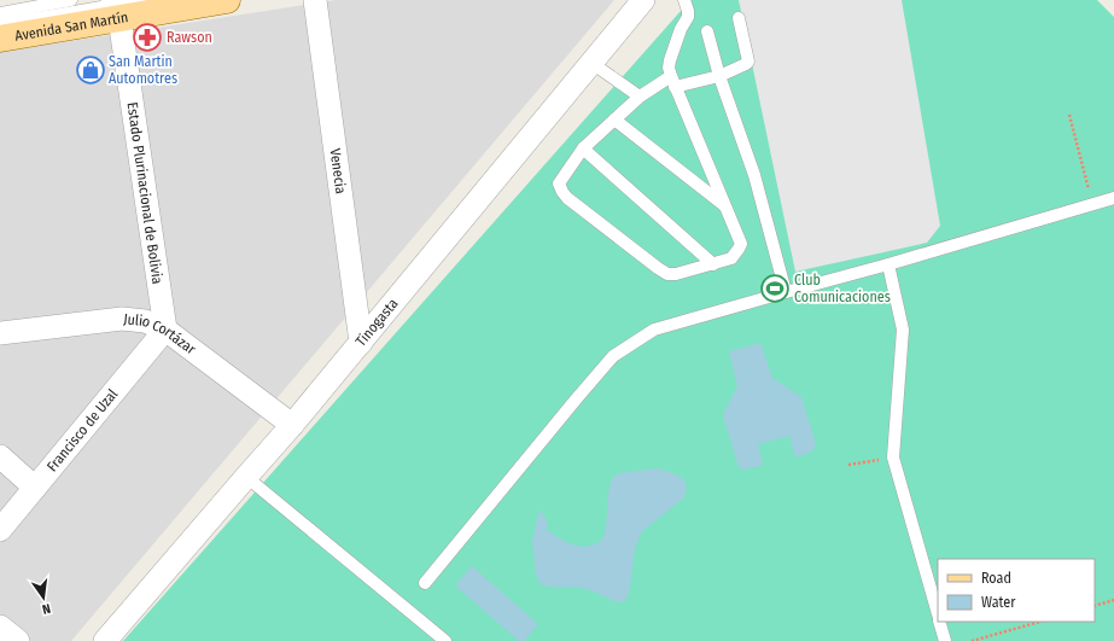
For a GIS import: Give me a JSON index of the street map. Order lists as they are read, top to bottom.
{
  "streets": {
    "main road": ["Avenida San Martín"],
    "street": [
      "Venecia",
      "Estado Plurinacional de Bolivia",
      "Tinogasta",
      "Julio Cortázar",
      "Francisco de Uzal"
    ]
  },
  "crossings": [
    ["Avenida San Martín", "Estado Plurinacional de Bolivia"],
    ["Venecia", "Tinogasta"],
    ["Estado Plurinacional de Bolivia", "Julio Cortázar"],
    ["Estado Plurinacional de Bolivia", "Francisco de Uzal"],
    ["Tinogasta", "Julio Cortázar"],
    ["Julio Cortázar", "Francisco de Uzal"]
  ],
  "places": {
    "pharmacy": ["Rawson"],
    "shop": ["San Martin Automotres"],
    "sports": ["Club Comunicaciones"]
  },
  "legend": ["Road", "Water"],
  "north": "bottom"
}
